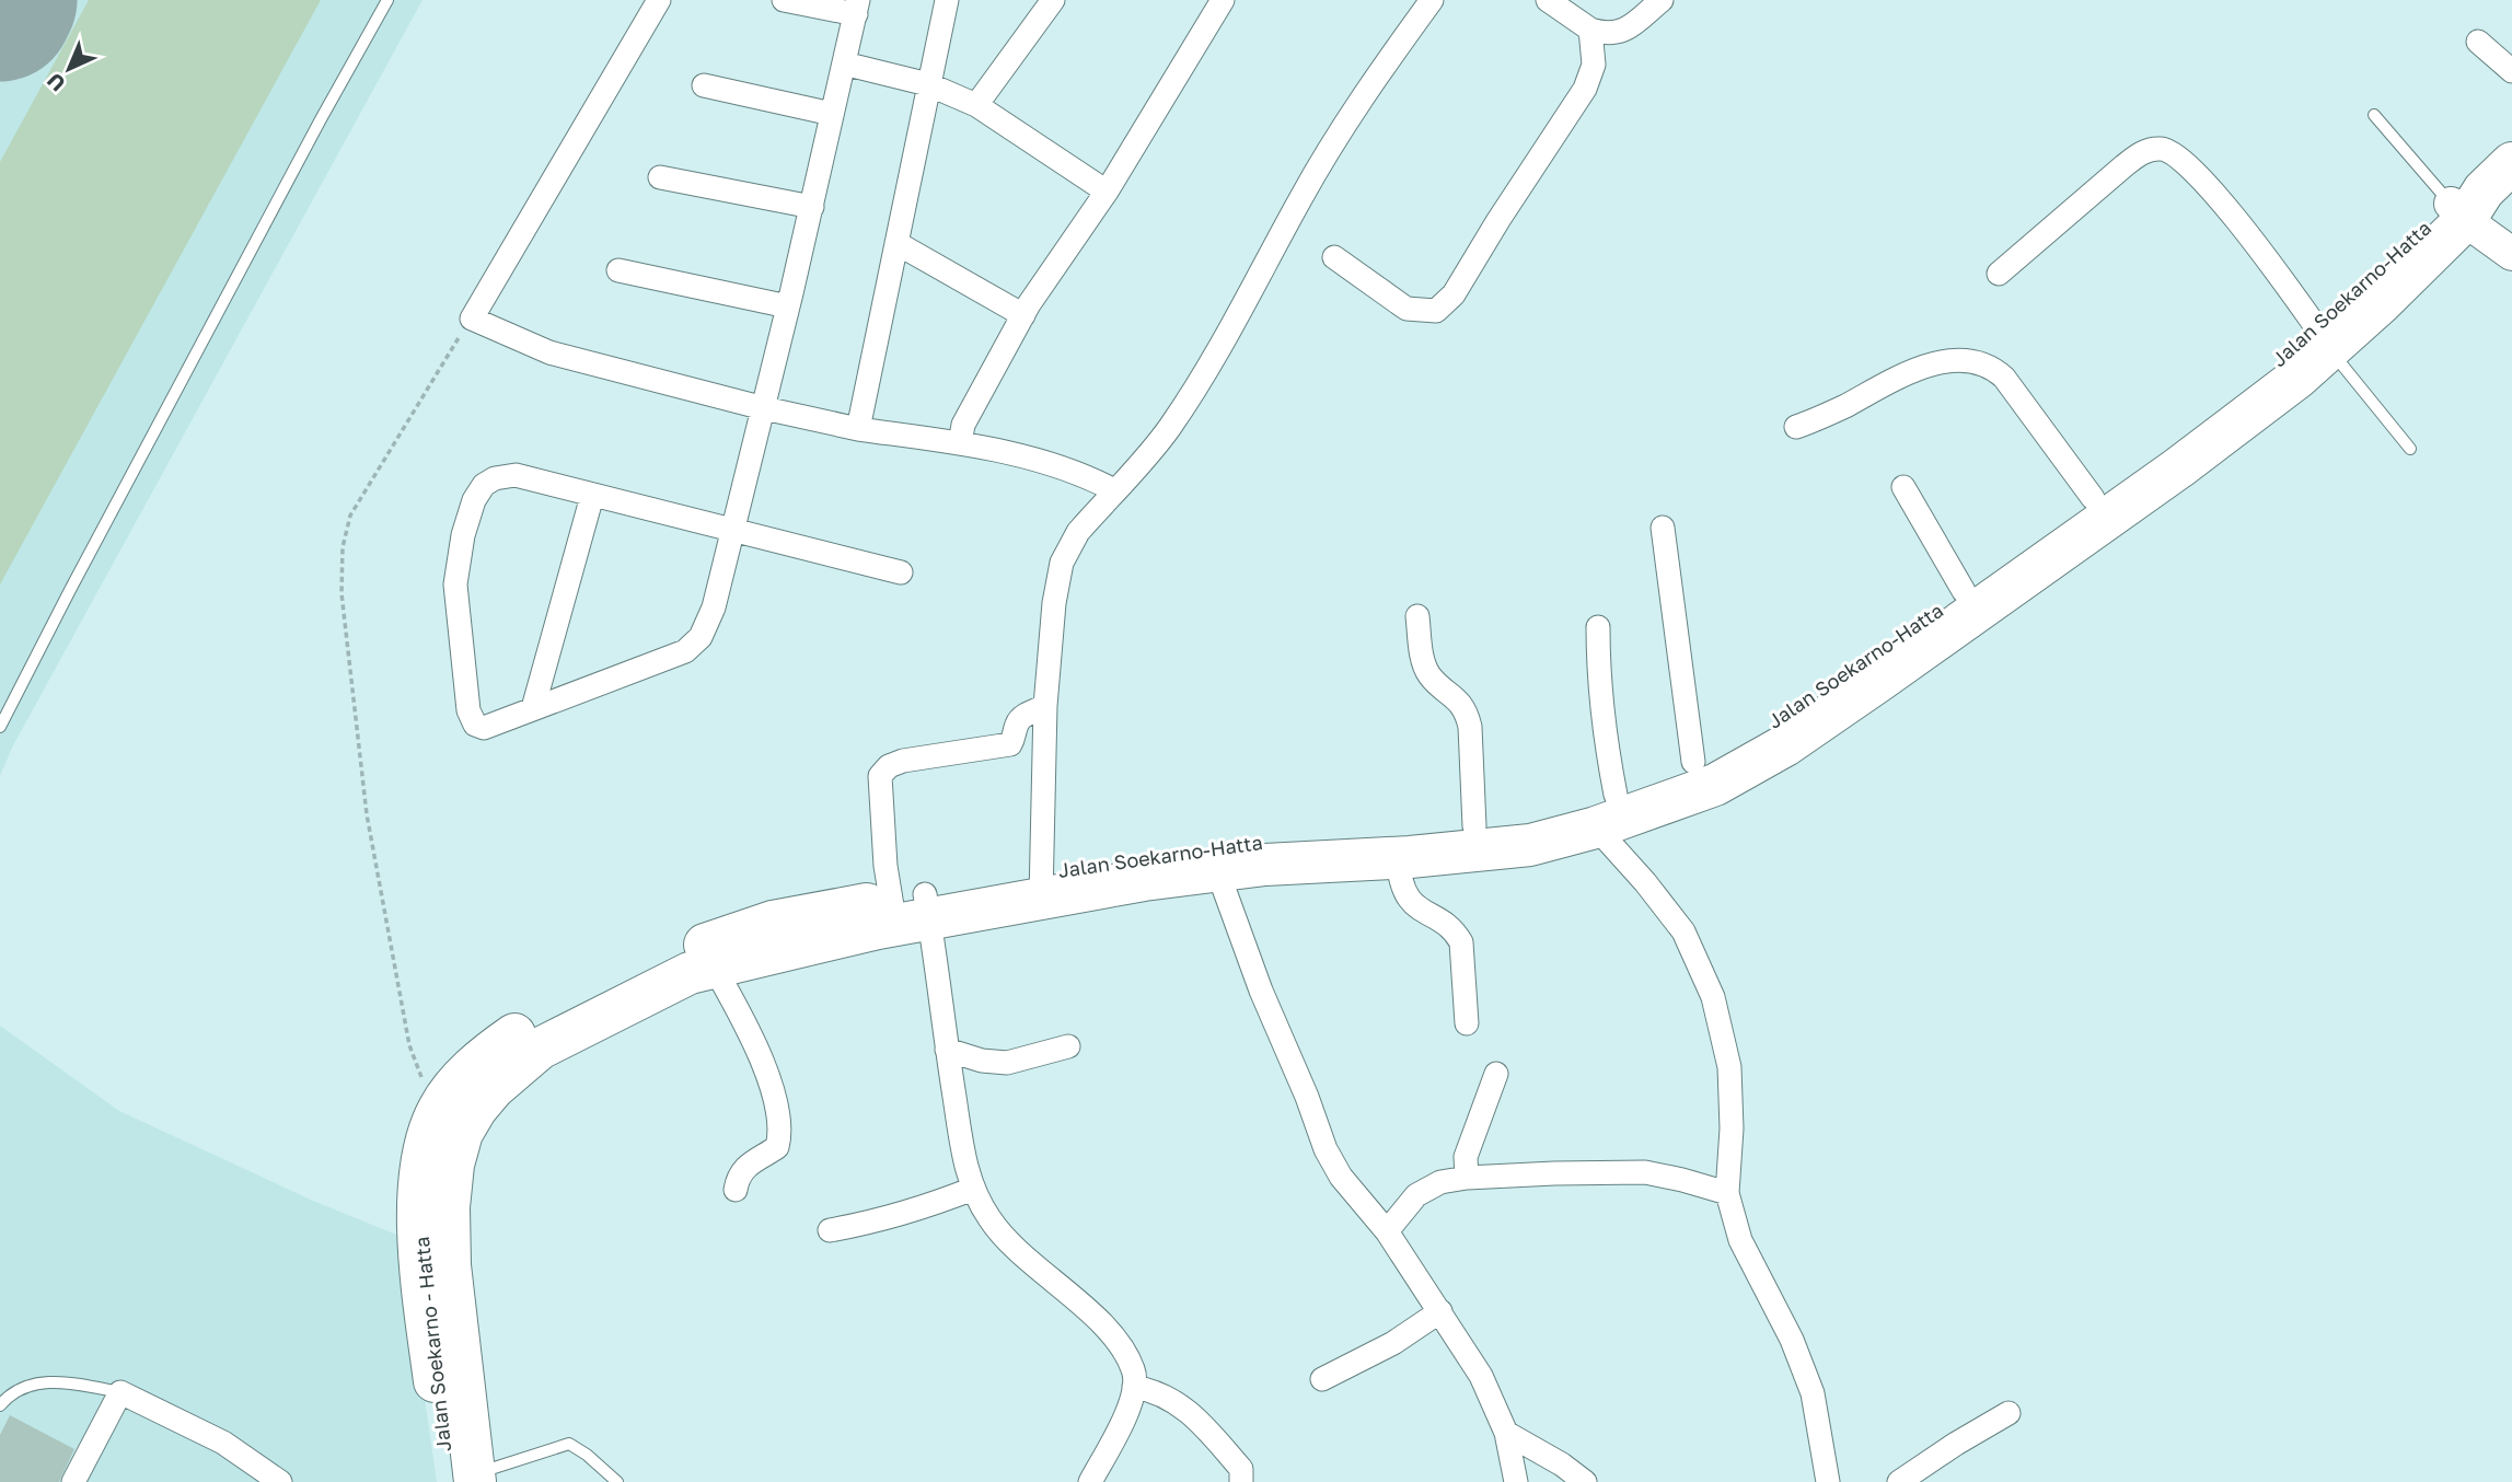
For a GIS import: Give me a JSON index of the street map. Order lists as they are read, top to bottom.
{
  "streets": {
    "highway": ["Jalan Soekarno-Hatta", "Jalan Soekarno - Hatta"]
  },
  "crossings": [
    ["Jalan Soekarno-Hatta", "Jalan Soekarno - Hatta"]
  ],
  "north": "bottom left"
}
